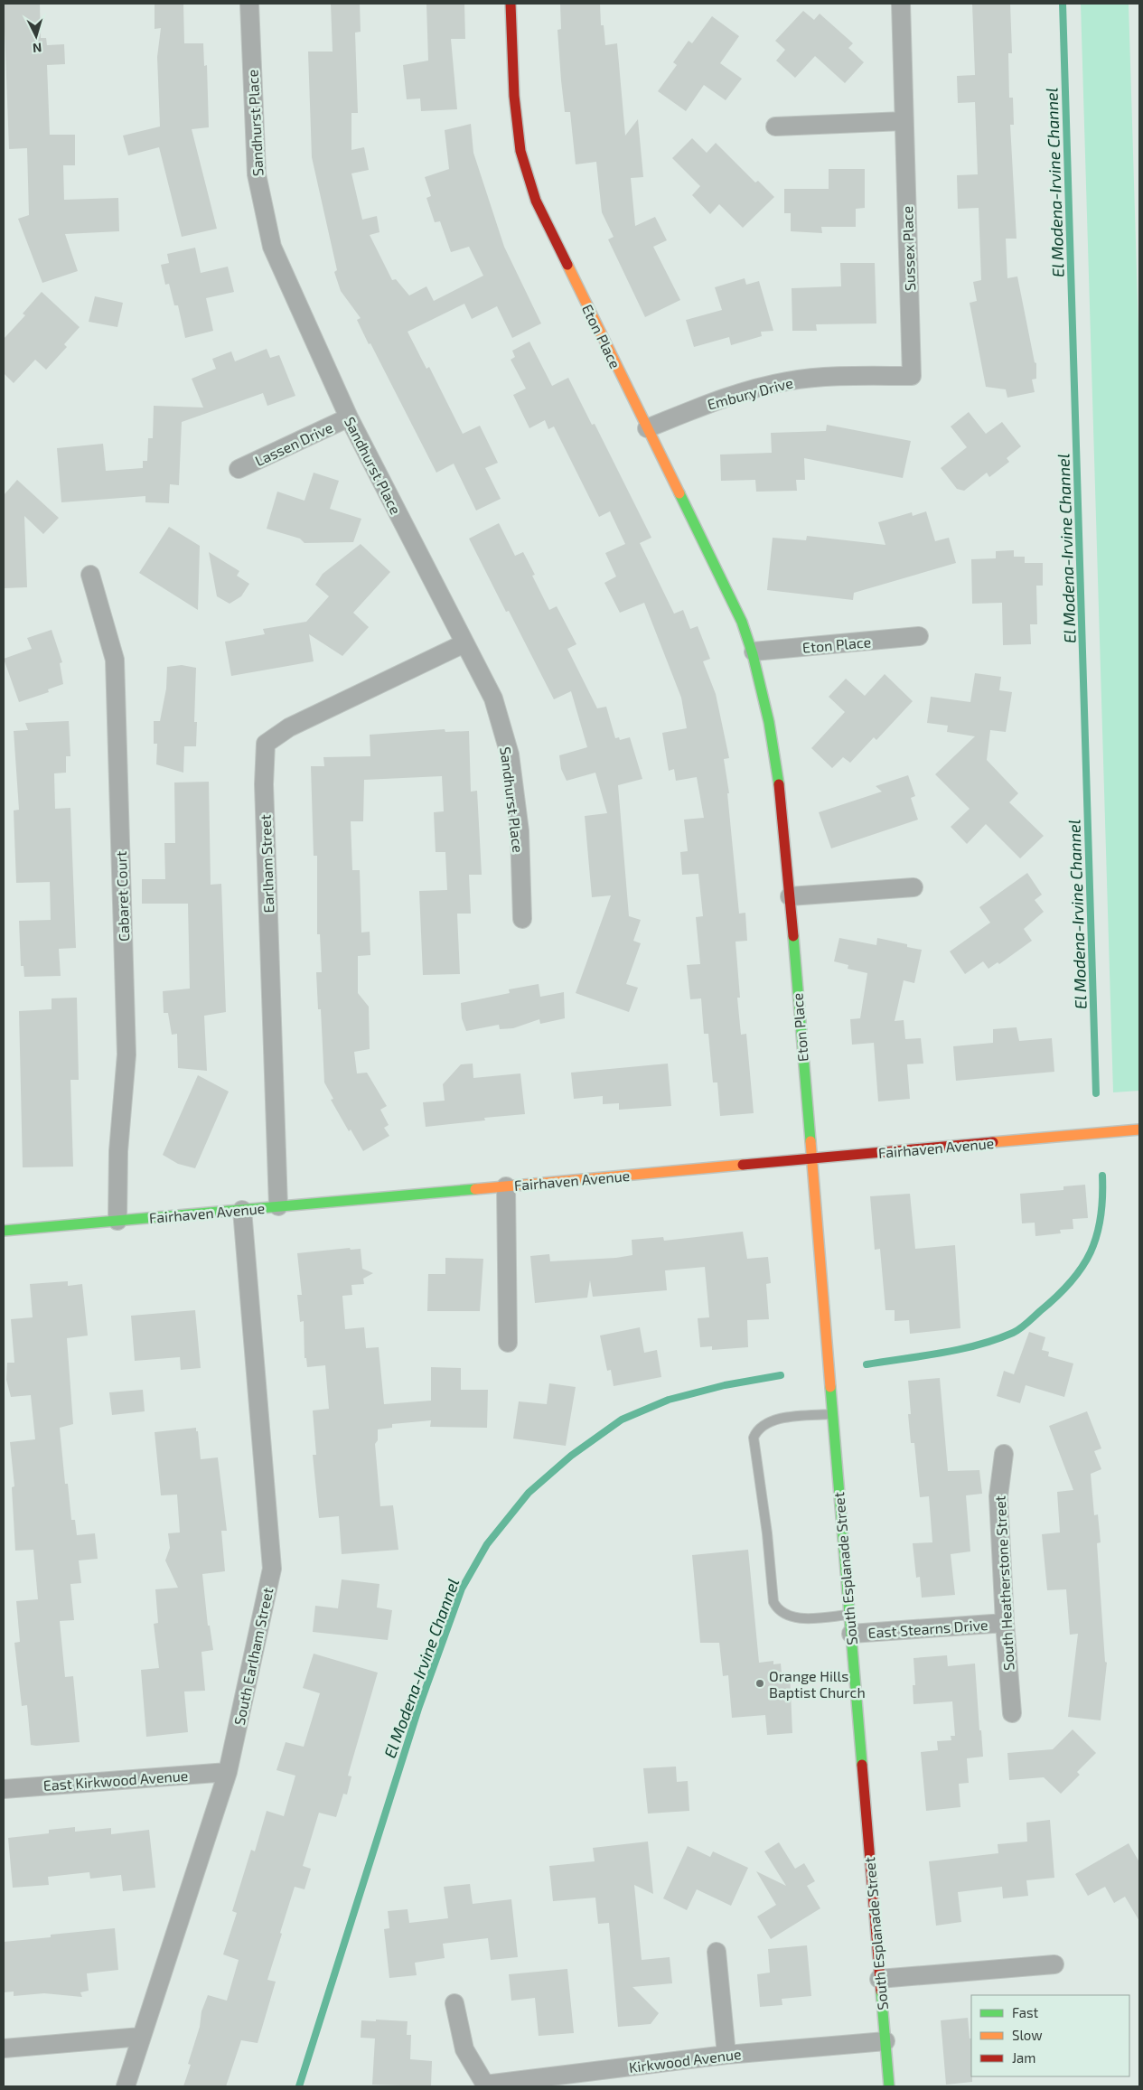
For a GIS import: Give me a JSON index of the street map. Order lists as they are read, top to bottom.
{
  "streets": {
    "main road": ["Eton Place", "Fairhaven Avenue", "South Esplanade Street"],
    "street": [
      "Sandhurst Place",
      "Sussex Place",
      "Embury Drive",
      "Lassen Drive",
      "Earlham Street",
      "Cabaret Court",
      "South Heatherstone Street",
      "East Stearns Drive",
      "South Earlham Street",
      "East Kirkwood Avenue",
      "Kirkwood Avenue"
    ]
  },
  "crossings": [
    ["Sandhurst Place", "Lassen Drive"],
    ["Sandhurst Place", "Earlham Street"],
    ["Sussex Place", "Embury Drive"],
    ["Eton Place", "Embury Drive"],
    ["Eton Place", "Fairhaven Avenue"],
    ["Eton Place", "South Esplanade Street"],
    ["Earlham Street", "Fairhaven Avenue"],
    ["Cabaret Court", "Fairhaven Avenue"],
    ["Fairhaven Avenue", "South Esplanade Street"],
    ["Fairhaven Avenue", "South Earlham Street"],
    ["South Esplanade Street", "East Stearns Drive"],
    ["South Esplanade Street", "Kirkwood Avenue"],
    ["South Heatherstone Street", "East Stearns Drive"],
    ["South Earlham Street", "East Kirkwood Avenue"]
  ],
  "water": ["El Modena-Irvine Channel"],
  "places": ["Orange Hills Baptist Church"],
  "legend": ["Fast", "Slow", "Jam"],
  "north": "bottom"
}
